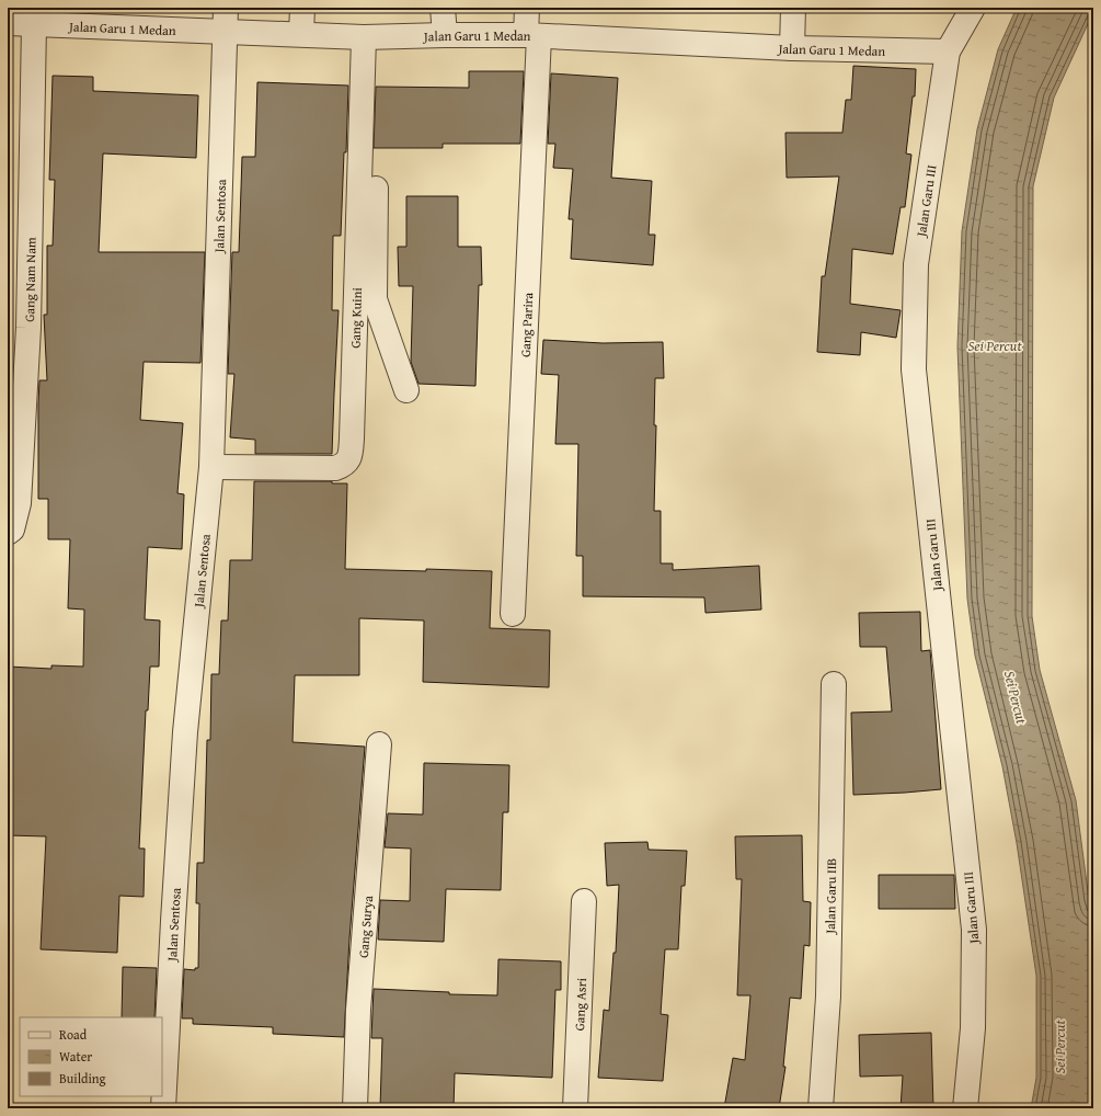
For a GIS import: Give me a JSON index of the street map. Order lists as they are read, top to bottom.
{
  "streets": {
    "street": [
      "Jalan Garu 1 Medan",
      "Jalan Garu III",
      "Jalan Sentosa",
      "Gang Nam Nam",
      "Gang Kuini",
      "Gang Parira",
      "Jalan Garu IIB",
      "Gang Surya",
      "Gang Asri"
    ]
  },
  "crossings": [
    ["Jalan Garu 1 Medan", "Jalan Garu III"],
    ["Jalan Garu 1 Medan", "Jalan Sentosa"],
    ["Jalan Garu 1 Medan", "Gang Nam Nam"],
    ["Jalan Garu 1 Medan", "Gang Kuini"],
    ["Jalan Garu 1 Medan", "Gang Parira"],
    ["Jalan Sentosa", "Gang Kuini"]
  ],
  "water": ["Sei Percut"],
  "legend": ["Road", "Water", "Building"]
}
